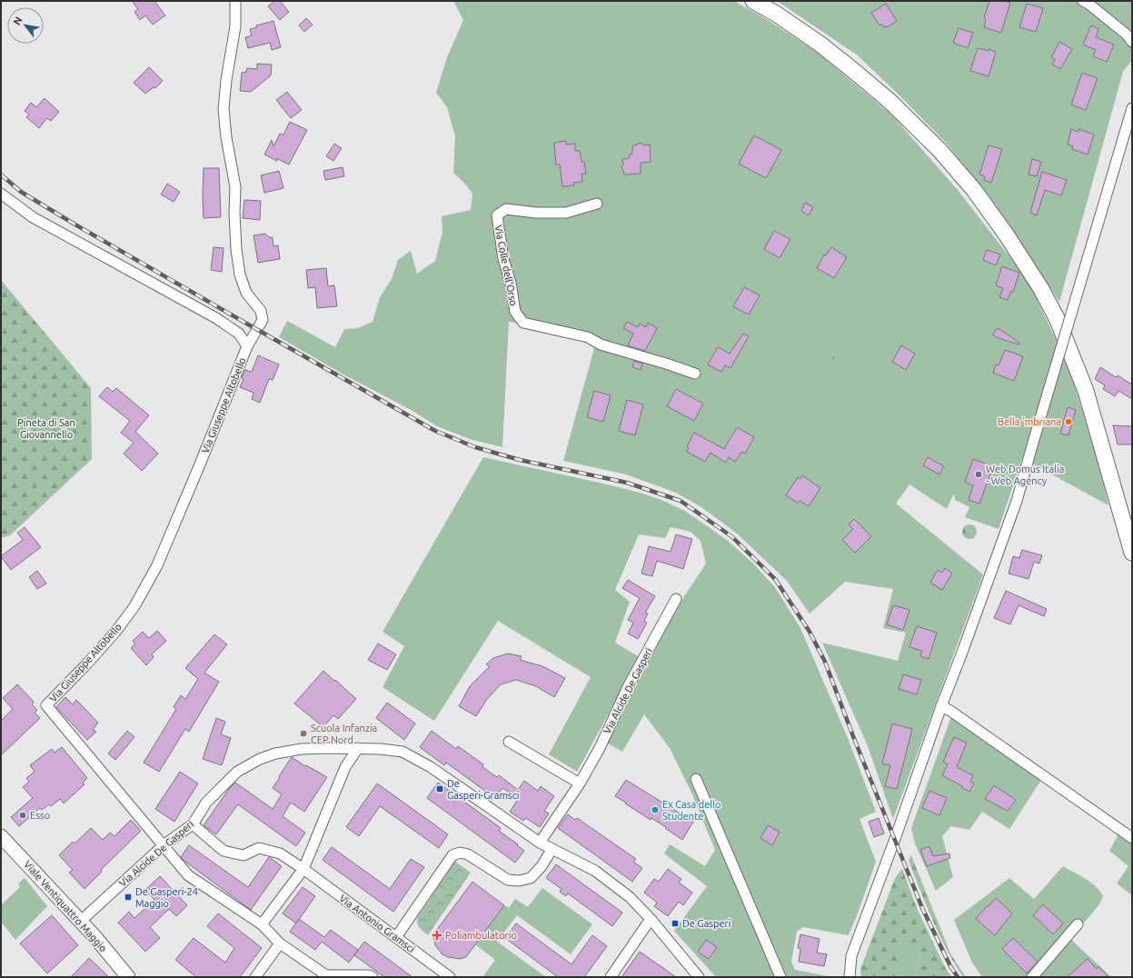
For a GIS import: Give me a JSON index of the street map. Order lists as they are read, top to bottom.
{
  "streets": {
    "main road": ["Viale Ventiquattro Maggio"],
    "street": [
      "Via Colle dell'Orso",
      "Via Giuseppe Altobello",
      "Via Alcide De Gasperi",
      "Via Antonio Gramsci"
    ]
  },
  "crossings": [
    ["Via Giuseppe Altobello", "Via Alcide De Gasperi"],
    ["Via Alcide De Gasperi", "Viale Ventiquattro Maggio"],
    ["Via Alcide De Gasperi", "Via Antonio Gramsci"]
  ],
  "parks": ["Pineta di San Giovannello"],
  "places": {
    "other": [
      "Bella 'mbriana",
      "Web Domus Italia - Web Agency",
      "Scuola Infanzia CEP Nord",
      "Ex Casa dello Studente",
      "Esso"
    ],
    "transit": ["De Gasperi-Gramsci", "De Gasperi-24 Maggio", "De Gasperi"],
    "health": ["Poliambulatorio"]
  },
  "north": "top left"
}
